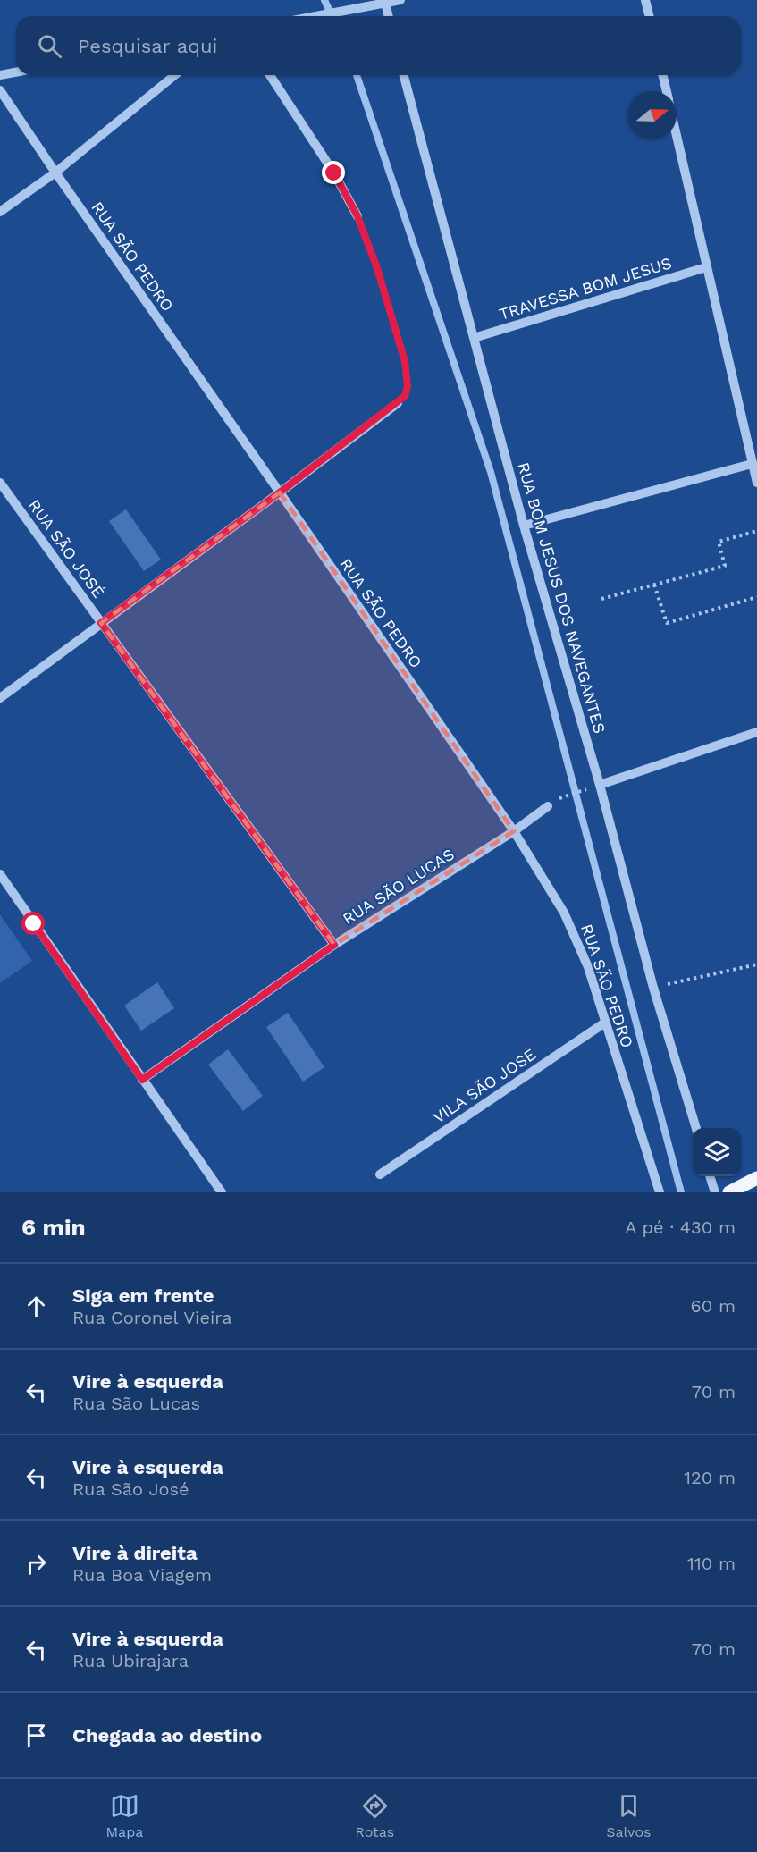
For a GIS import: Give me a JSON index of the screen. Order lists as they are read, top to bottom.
{
  "streets": {
    "street": [
      "RUA SÃO PEDRO",
      "TRAVESSA BOM JESUS",
      "RUA SÃO JOSÉ",
      "RUA BOM JESUS DOS NAVEGANTES",
      "RUA SÃO LUCAS",
      "VILA SÃO JOSÉ"
    ]
  },
  "crossings": [
    ["RUA SÃO PEDRO", "RUA SÃO LUCAS"],
    ["RUA SÃO PEDRO", "VILA SÃO JOSÉ"],
    ["TRAVESSA BOM JESUS", "RUA BOM JESUS DOS NAVEGANTES"],
    ["RUA SÃO JOSÉ", "RUA SÃO LUCAS"]
  ],
  "north": "right",
  "page": {
    "search": "Pesquisar aqui",
    "heading": ["6 min", "A pé · 430 m"],
    "list": [
      ["Siga em frente", "Rua Coronel Vieira", "60 m"],
      ["Vire à esquerda", "Rua São Lucas", "70 m"],
      ["Vire à esquerda", "Rua São José", "120 m"],
      ["Vire à direita", "Rua Boa Viagem", "110 m"],
      ["Vire à esquerda", "Rua Ubirajara", "70 m"],
      "Chegada ao destino"
    ],
    "nav": ["Mapa", "Rotas", "Salvos"]
  }
}
